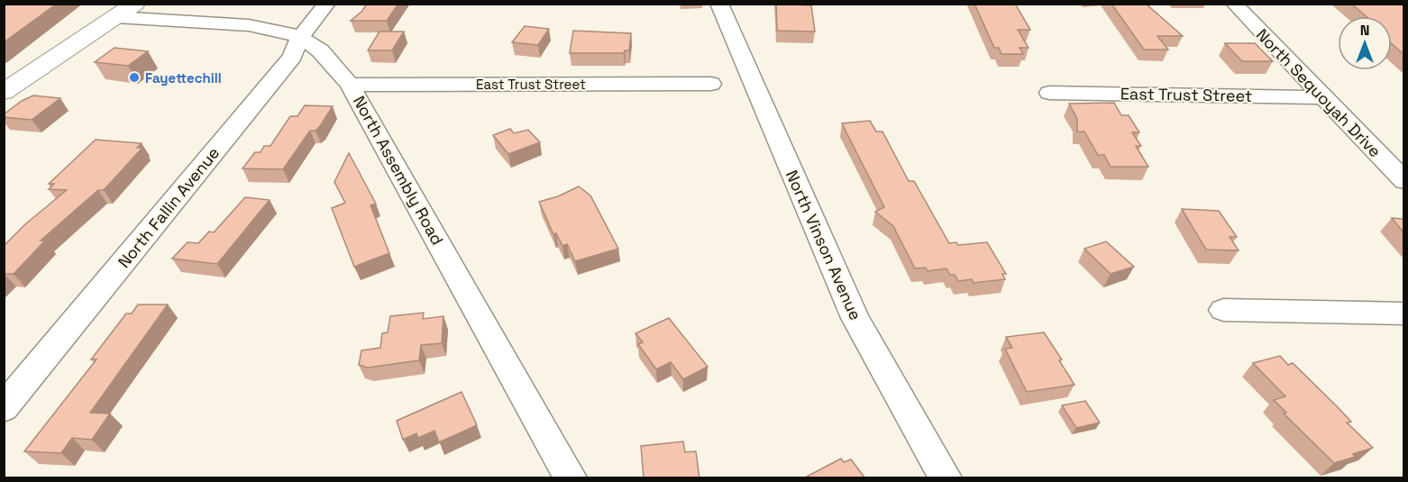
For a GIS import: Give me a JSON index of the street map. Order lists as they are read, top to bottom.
{
  "streets": {
    "street": [
      "East Trust Street",
      "North Sequoyah Drive",
      "North Assembly Road",
      "North Fallin Avenue",
      "North Vinson Avenue"
    ]
  },
  "crossings": [
    ["East Trust Street", "North Sequoyah Drive"],
    ["East Trust Street", "North Assembly Road"],
    ["North Assembly Road", "North Fallin Avenue"]
  ],
  "places": ["Fayettechill"],
  "north": "top"
}
